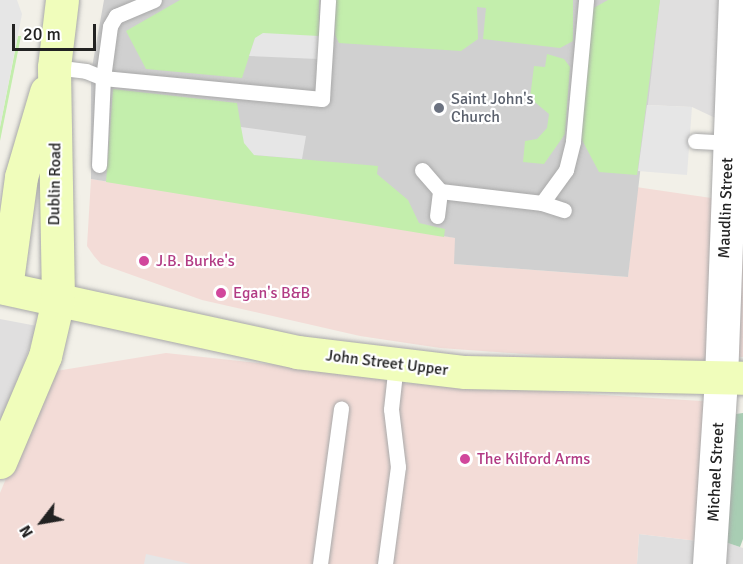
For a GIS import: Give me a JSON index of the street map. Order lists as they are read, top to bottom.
{
  "streets": {
    "main road": ["Dublin Road", "John Street Upper"],
    "street": ["Maudlin Street", "Michael Street"]
  },
  "crossings": [
    ["Dublin Road", "John Street Upper"],
    ["Maudlin Street", "John Street Upper"],
    ["Maudlin Street", "Michael Street"],
    ["John Street Upper", "Michael Street"]
  ],
  "places": [
    "Saint John's Church",
    "J.B. Burke's",
    "Egan's B&B",
    "The Kilford Arms"
  ],
  "scale_bar": "20 m",
  "north": "bottom left"
}
